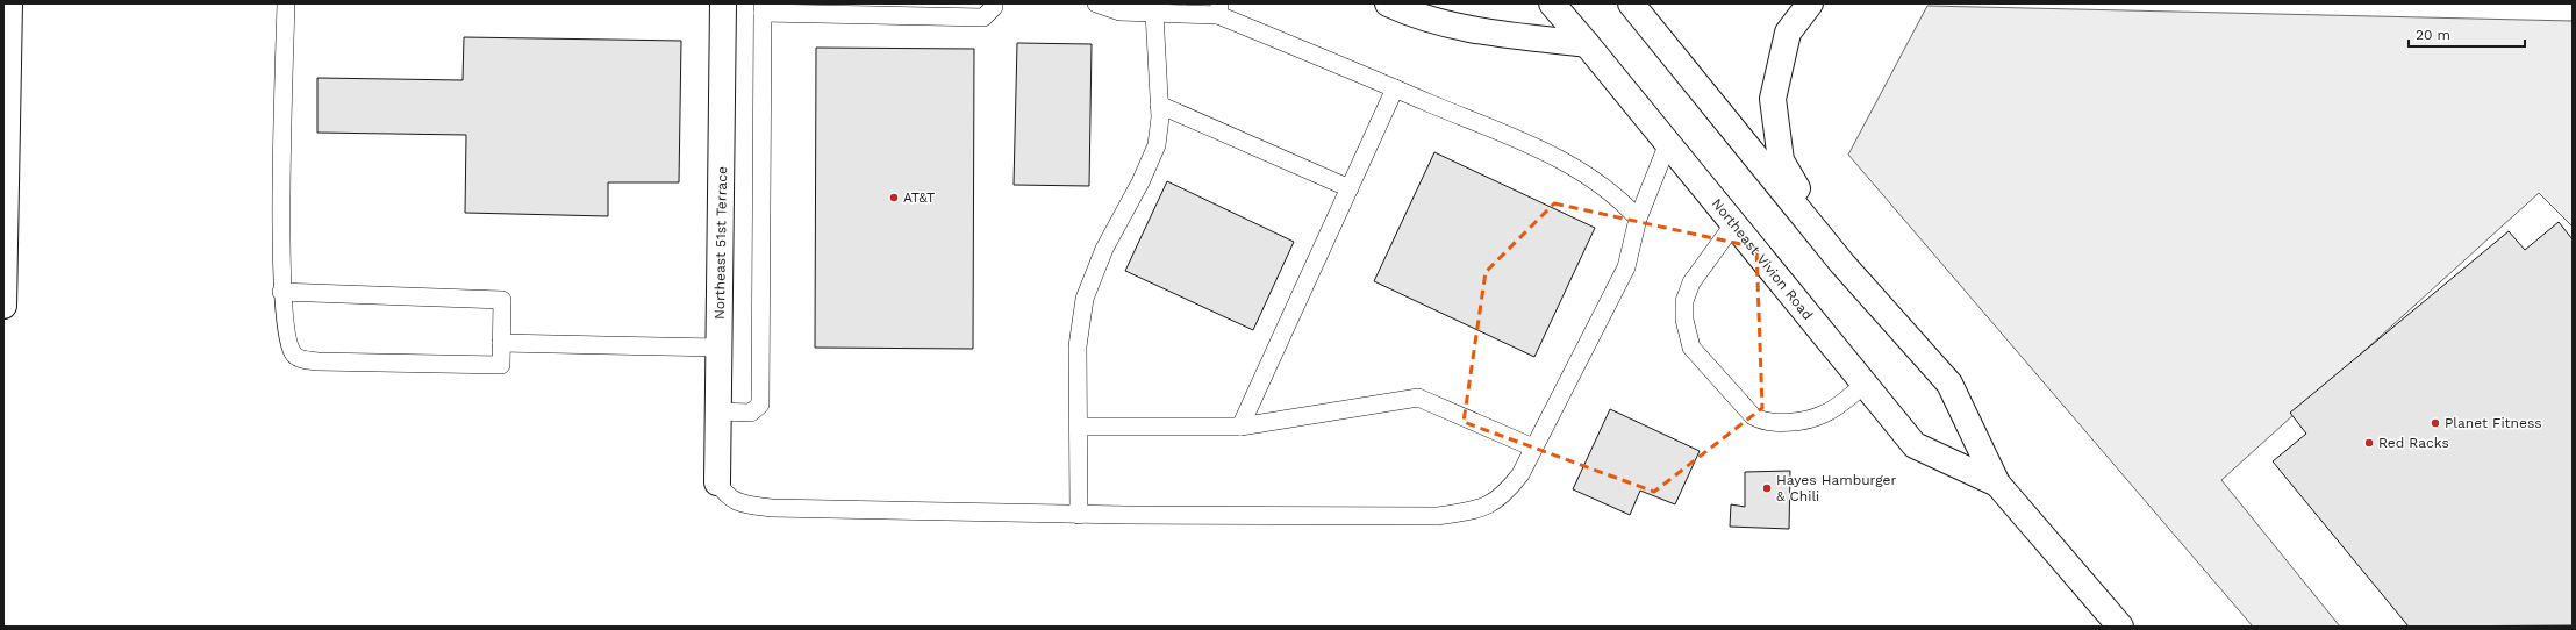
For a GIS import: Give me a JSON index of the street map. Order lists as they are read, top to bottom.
{
  "streets": {
    "main road": ["Northeast 51st Terrace", "Northeast Vivion Road"]
  },
  "places": [
    "AT&T",
    "Planet Fitness",
    "Red Racks",
    "Hayes Hamburger & Chili"
  ],
  "scale_bar": "20 m"
}
